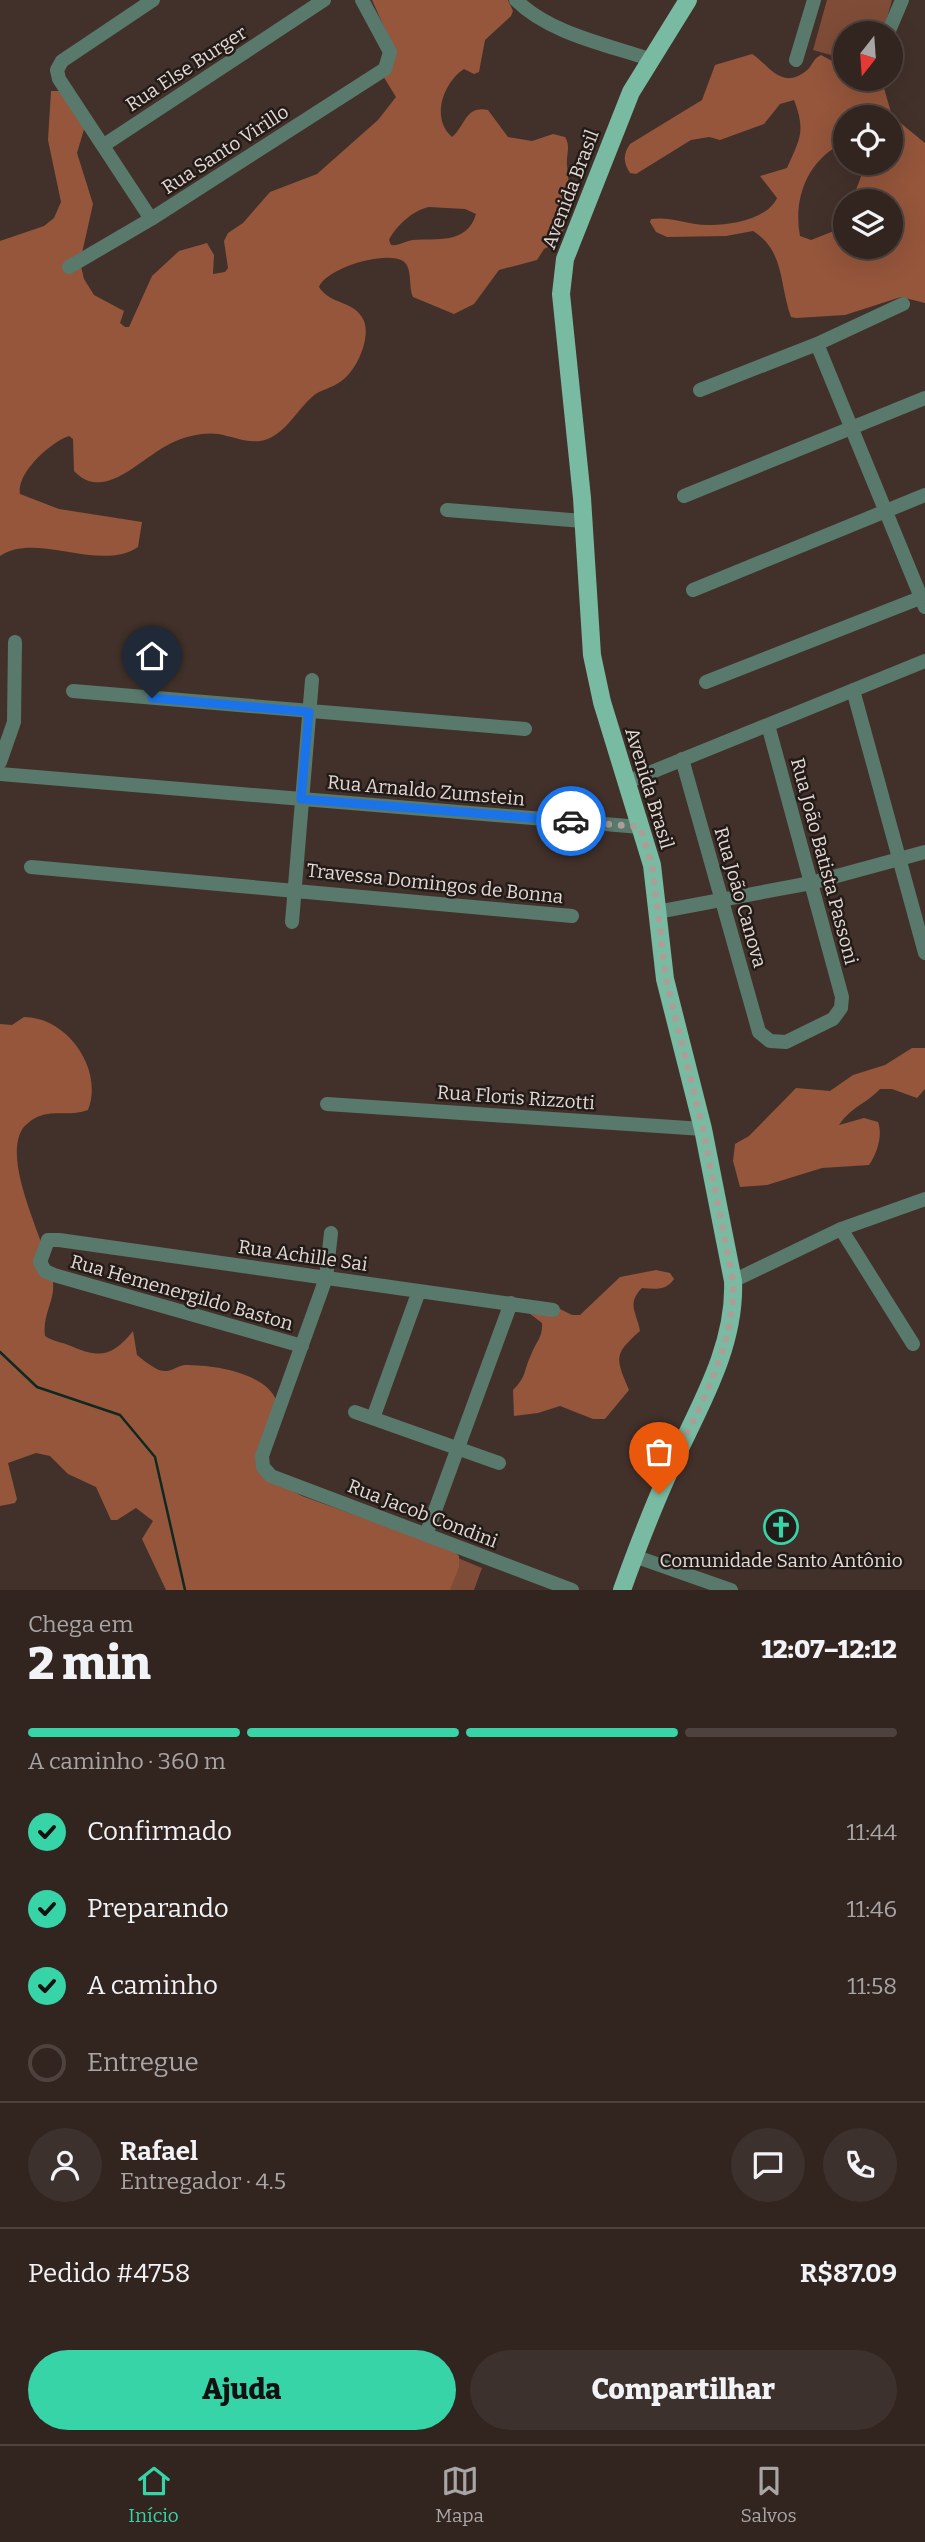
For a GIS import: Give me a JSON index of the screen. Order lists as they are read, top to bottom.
{
  "streets": {
    "main road": ["Avenida Brasil"],
    "street": [
      "Rua Else Burger",
      "Rua Santo Virillo",
      "Rua Arnaldo Zumstein",
      "Rua João Batista Passoni",
      "Travessa Domingos de Bonna",
      "Rua João Canova",
      "Rua Floris Rizzotti",
      "Rua Achille Sai",
      "Rua Hemenergildo Baston",
      "Rua Jacob Condini"
    ]
  },
  "crossings": [
    ["Avenida Brasil", "Rua Arnaldo Zumstein"],
    ["Avenida Brasil", "Rua Floris Rizzotti"],
    ["Rua João Batista Passoni", "Rua João Canova"],
    ["Rua Achille Sai", "Rua Hemenergildo Baston"],
    ["Rua Hemenergildo Baston", "Rua Jacob Condini"]
  ],
  "places": {
    "church": ["Comunidade Santo Antônio"]
  },
  "north": "bottom",
  "page": {
    "heading": ["2 min", "Chega em", "12:07–12:12"],
    "panel": [
      "Rafael",
      "Entregador · 4.5",
      "Pedido #4758",
      "R$87.09"
    ],
    "bar": "A caminho · 360 m",
    "list": [
      ["Confirmado", "11:44"],
      ["Preparando", "11:46"],
      ["A caminho", "11:58"],
      "Entregue"
    ],
    "buttons": ["Ajuda", "Compartilhar"],
    "tabs": ["Início", "Mapa", "Salvos"]
  }
}
